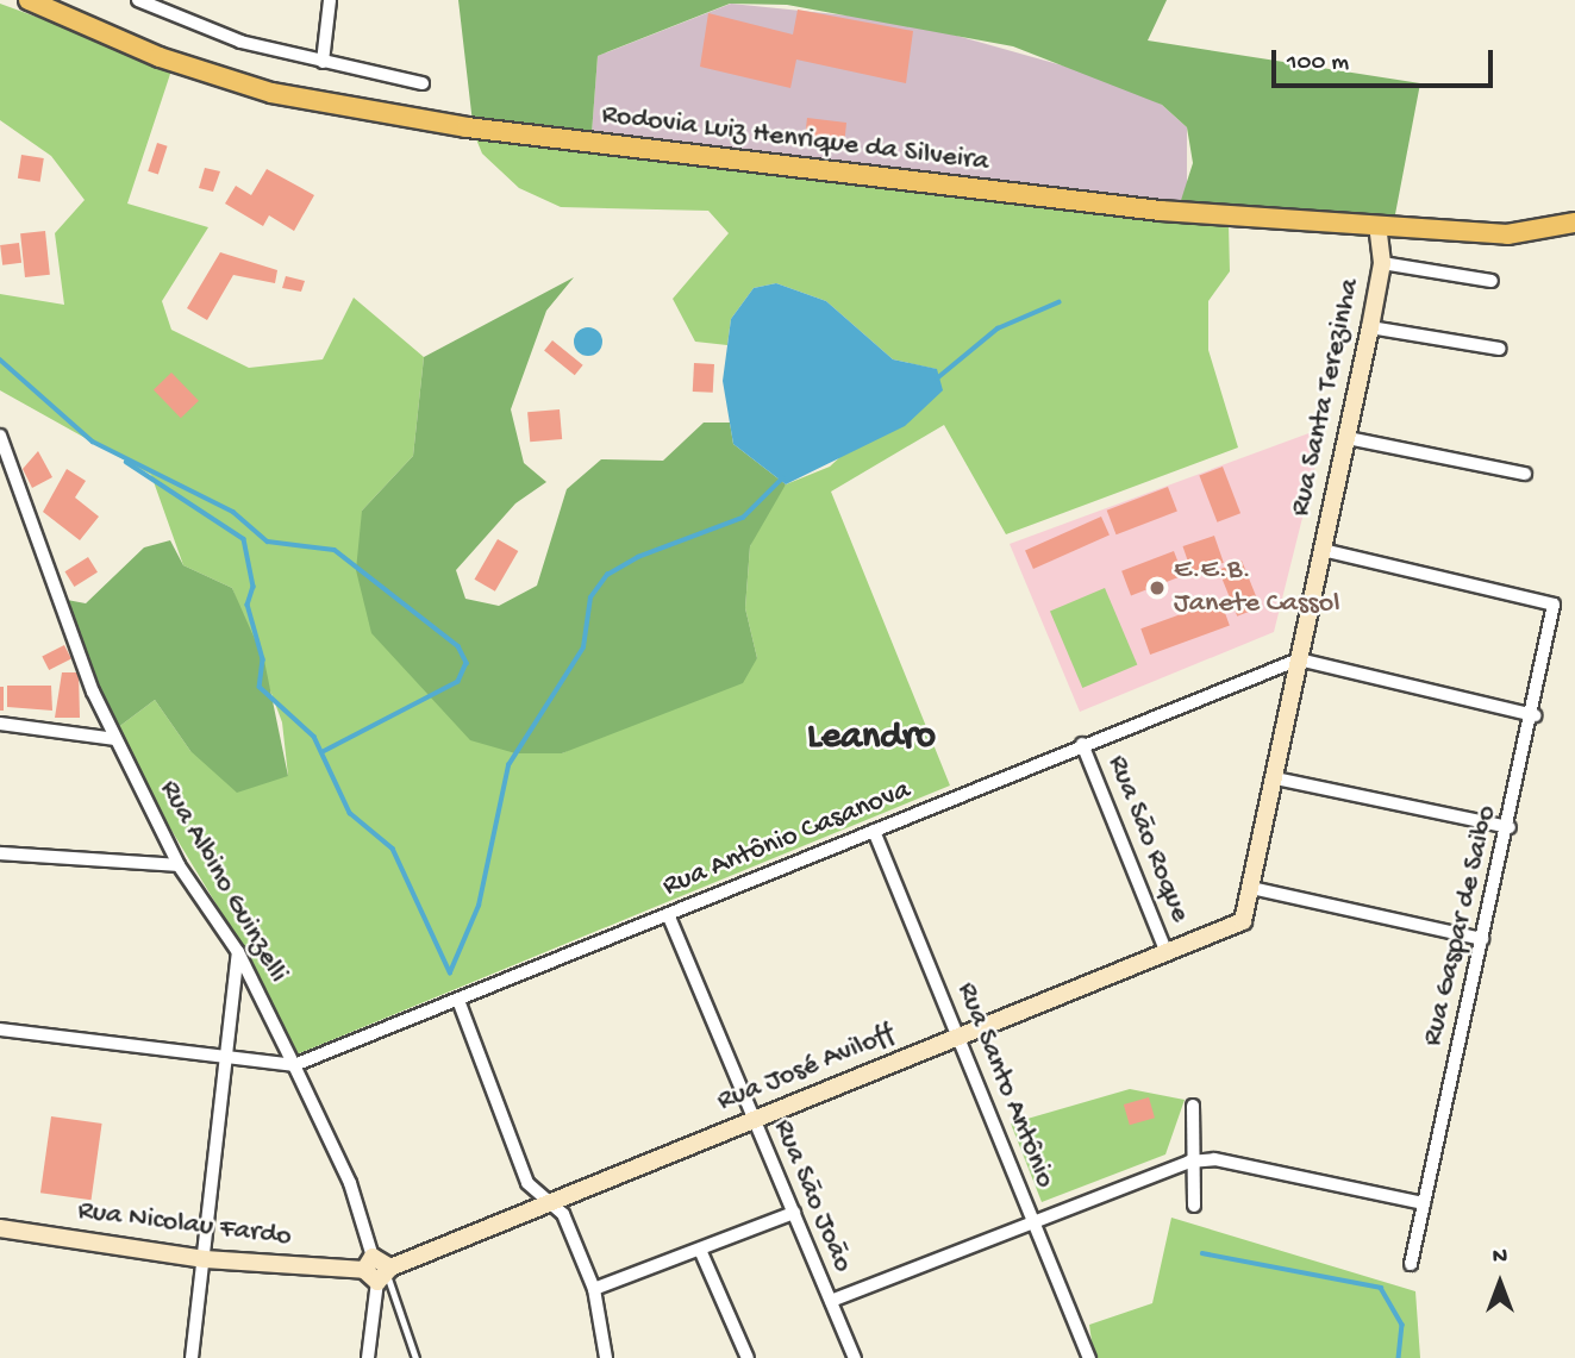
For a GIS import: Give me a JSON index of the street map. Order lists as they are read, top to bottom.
{
  "streets": {
    "main road": ["Rodovia Luiz Henrique da Silveira"],
    "street": [
      "Rua Santa Terezinha",
      "Rua Antônio Casanova",
      "Rua São Roque",
      "Rua Albino Guinzelli",
      "Rua Gaspar de Saibo",
      "Rua José Aviloff",
      "Rua Santo Antônio",
      "Rua São João",
      "Rua Nicolau Fardo"
    ]
  },
  "crossings": [
    ["Rodovia Luiz Henrique da Silveira", "Rua Santa Terezinha"],
    ["Rua Santa Terezinha", "Rua Antônio Casanova"],
    ["Rua Santa Terezinha", "Rua Gaspar de Saibo"],
    ["Rua Santa Terezinha", "Rua José Aviloff"],
    ["Rua Antônio Casanova", "Rua São Roque"],
    ["Rua Antônio Casanova", "Rua Albino Guinzelli"],
    ["Rua Antônio Casanova", "Rua Santo Antônio"],
    ["Rua Antônio Casanova", "Rua São João"],
    ["Rua São Roque", "Rua José Aviloff"],
    ["Rua Albino Guinzelli", "Rua José Aviloff"],
    ["Rua Albino Guinzelli", "Rua Nicolau Fardo"],
    ["Rua José Aviloff", "Rua Santo Antônio"],
    ["Rua José Aviloff", "Rua São João"],
    ["Rua José Aviloff", "Rua Nicolau Fardo"]
  ],
  "districts": ["Leandro"],
  "places": ["E.E.B. Janete Cassol"],
  "scale_bar": "100 m",
  "north": "top"
}
